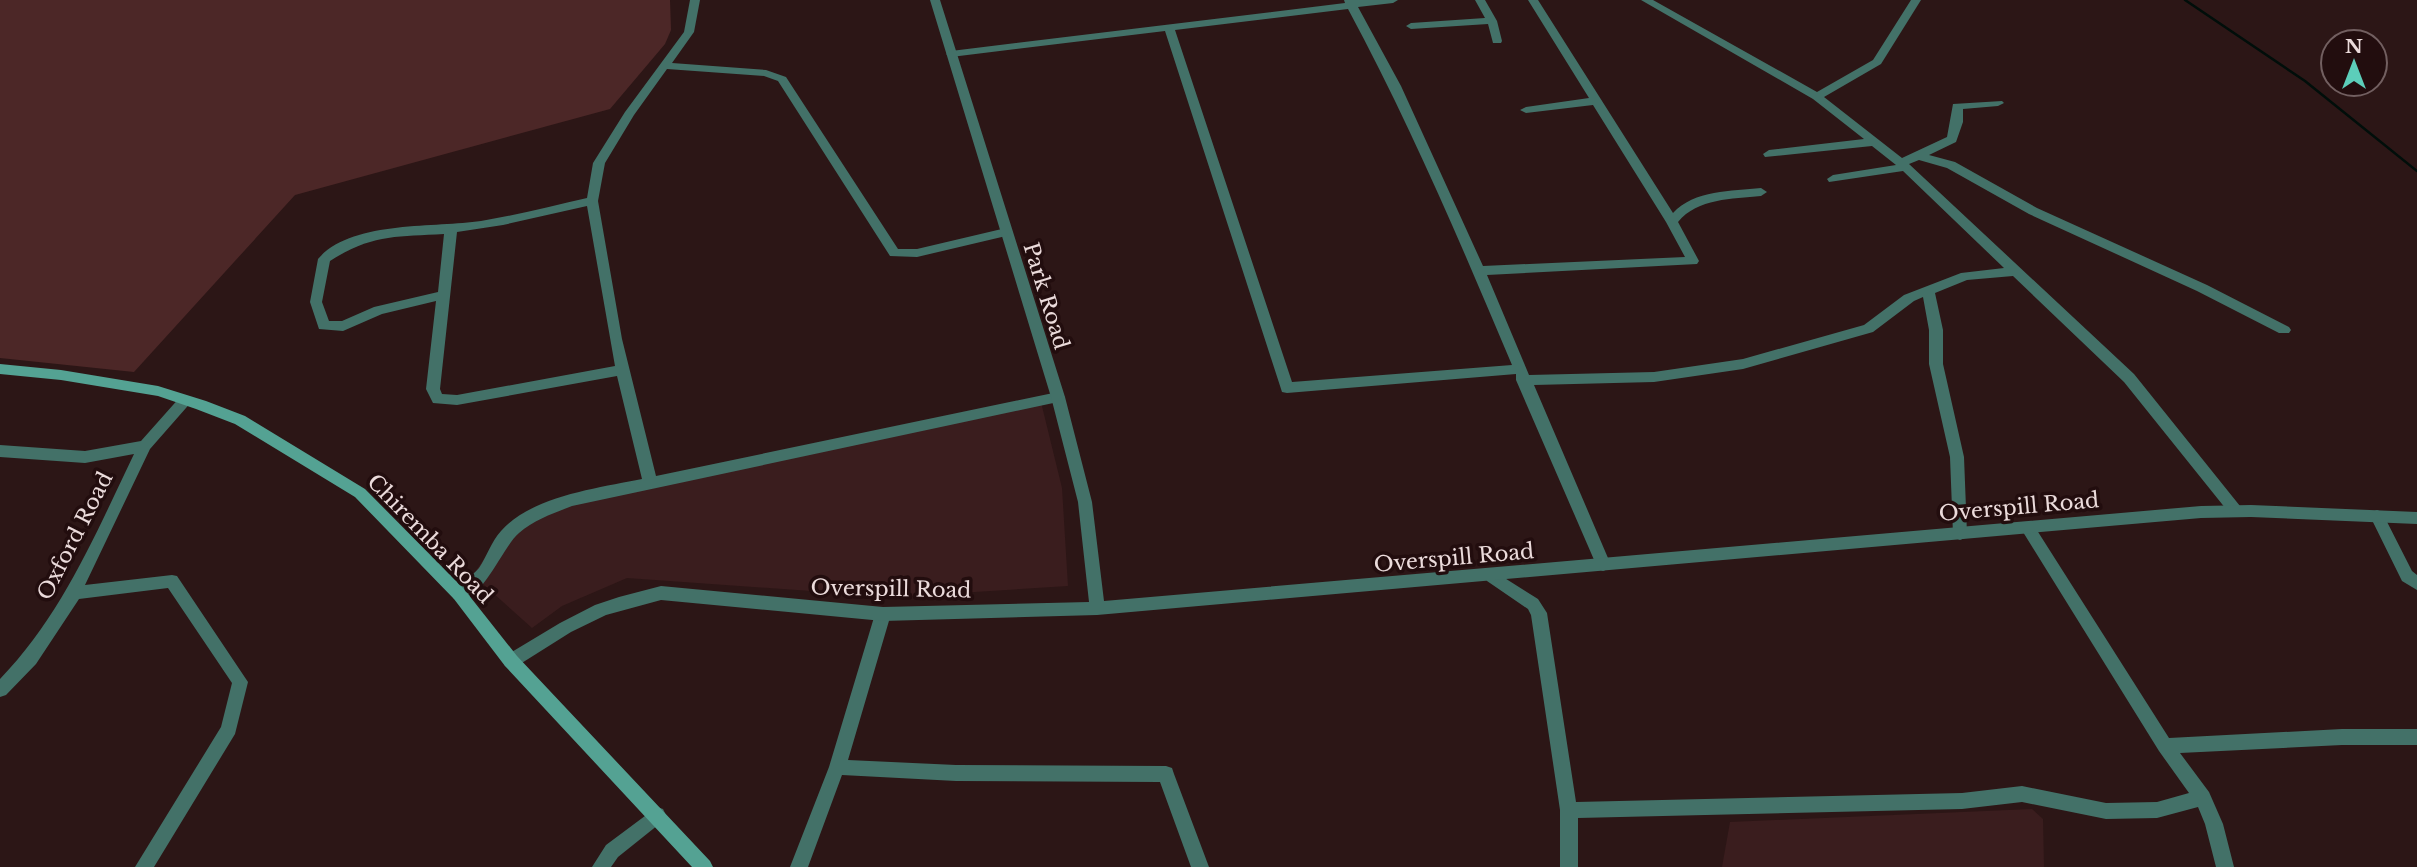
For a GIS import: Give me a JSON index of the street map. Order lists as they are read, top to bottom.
{
  "streets": {
    "main road": ["Chiremba Road"],
    "street": ["Park Road", "Overspill Road", "Oxford Road"]
  },
  "crossings": [
    ["Park Road", "Overspill Road"],
    ["Overspill Road", "Chiremba Road"],
    ["Oxford Road", "Chiremba Road"]
  ],
  "north": "top"
}
